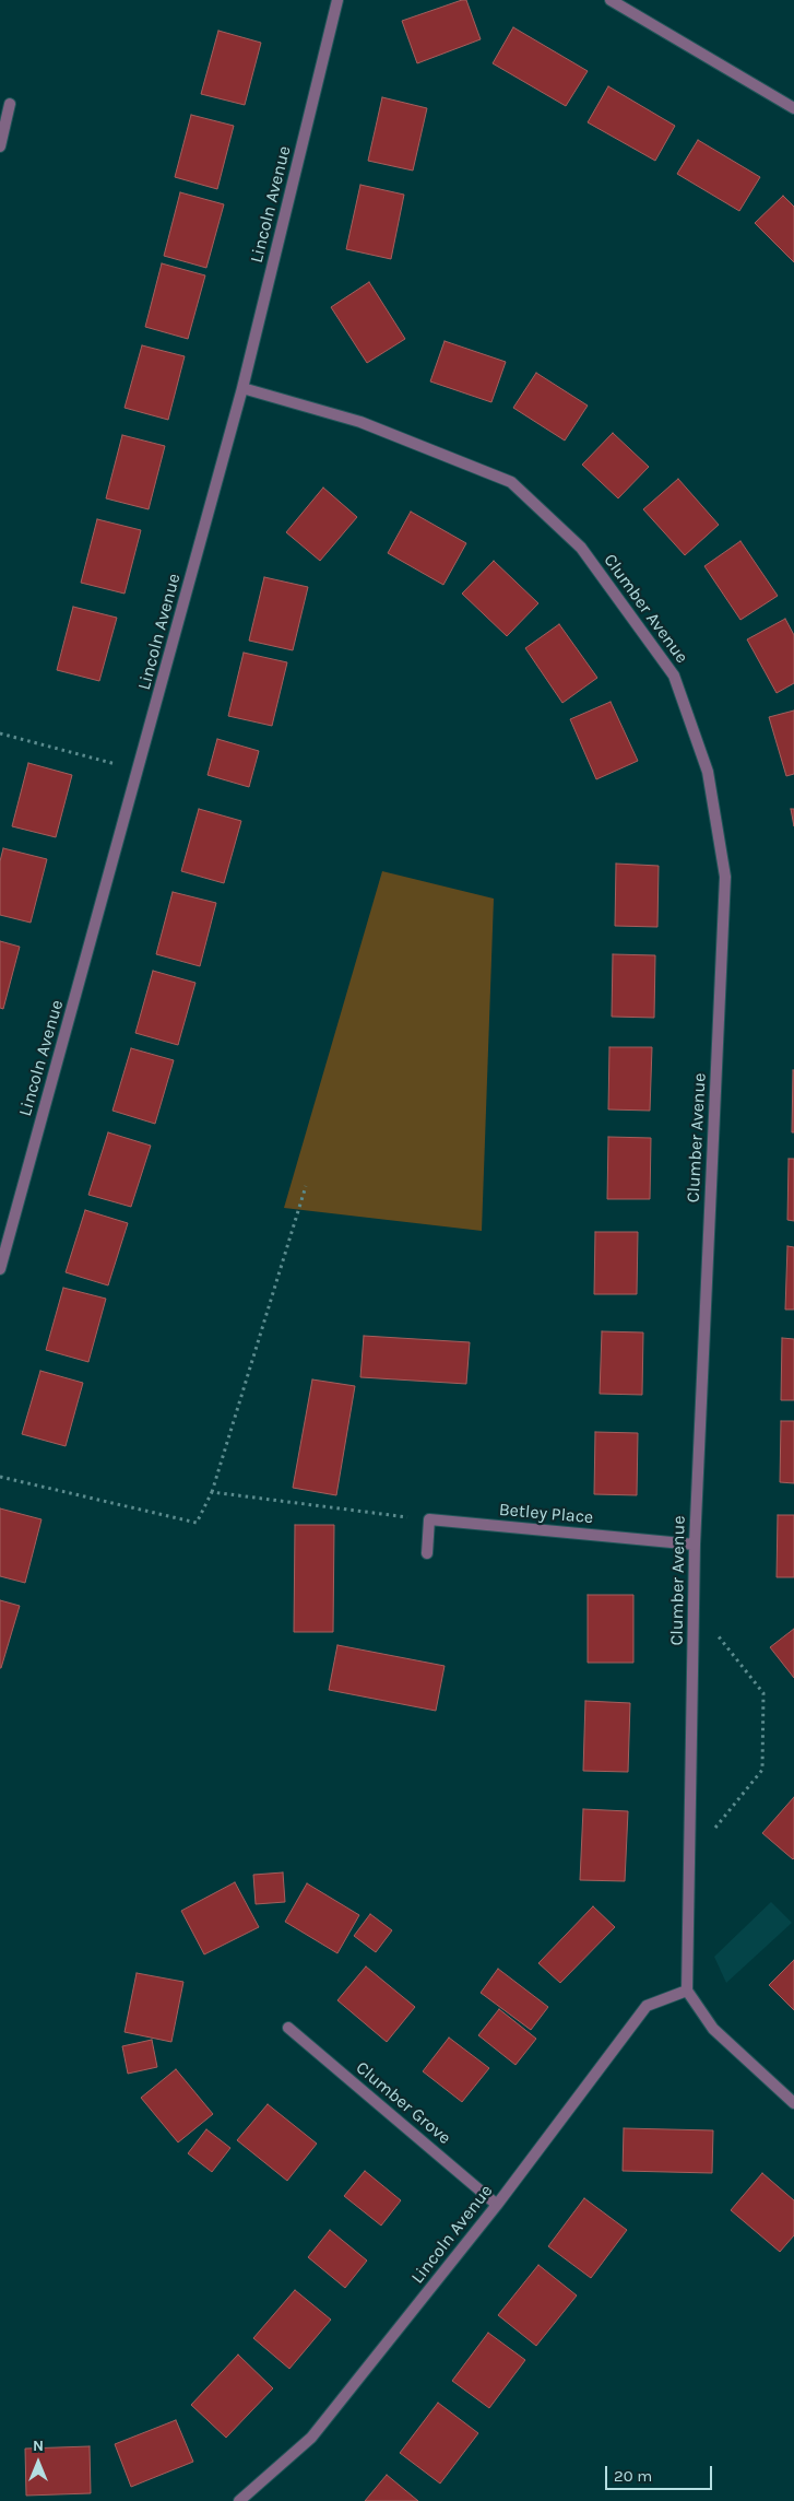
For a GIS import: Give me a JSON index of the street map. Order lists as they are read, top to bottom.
{
  "streets": {
    "street": [
      "Lincoln Avenue",
      "Clumber Avenue",
      "Betley Place",
      "Clumber Grove"
    ]
  },
  "crossings": [
    ["Lincoln Avenue", "Clumber Avenue"],
    ["Lincoln Avenue", "Clumber Grove"],
    ["Clumber Avenue", "Betley Place"]
  ],
  "scale_bar": "20 m",
  "north": "top"
}
